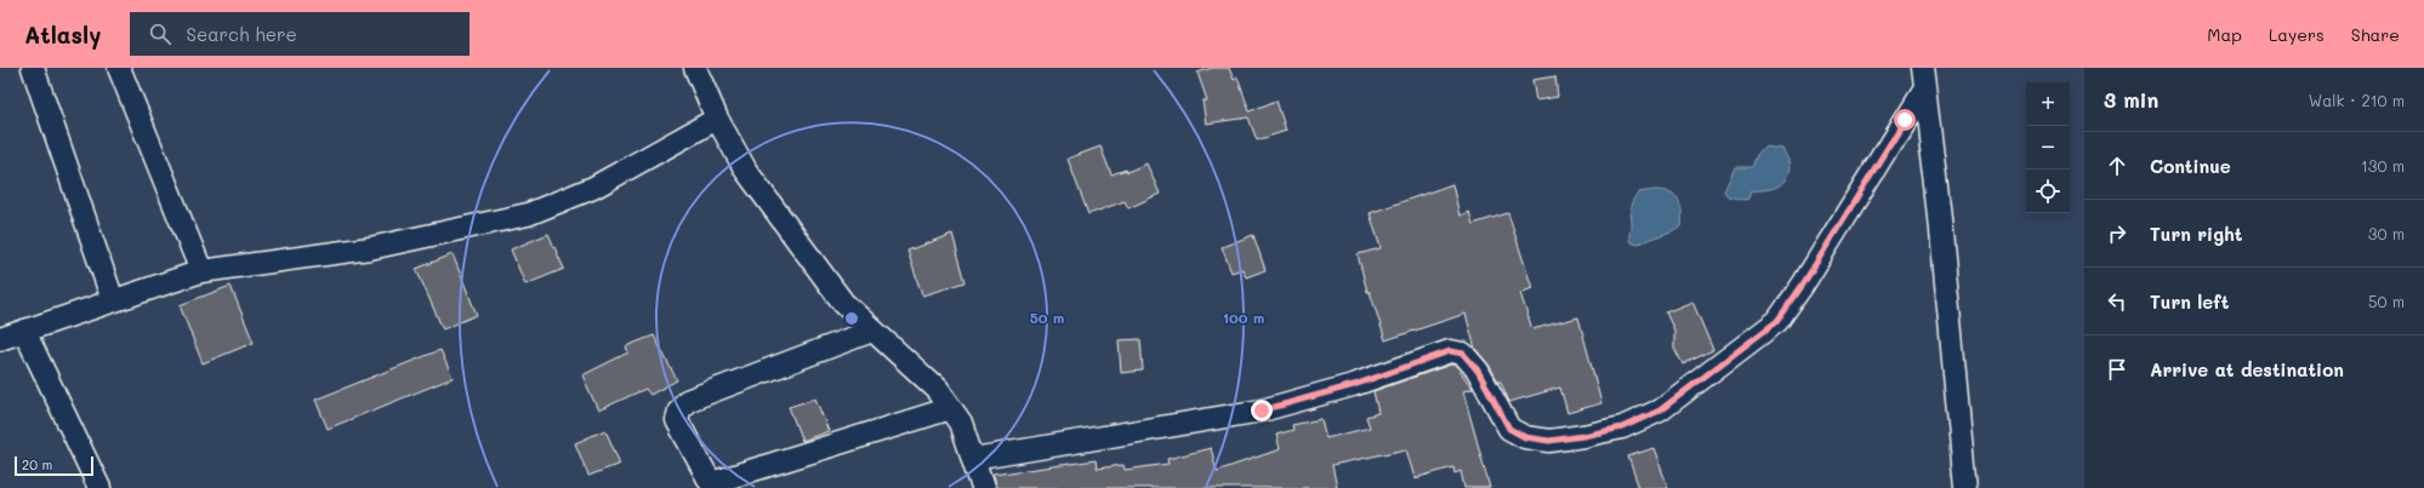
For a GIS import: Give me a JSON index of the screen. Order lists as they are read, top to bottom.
{
  "scale_bar": "20 m",
  "page": {
    "header": "Atlasly",
    "search": "Search here",
    "nav": ["Map", "Layers", "Share"],
    "heading": ["3 min", "Walk · 210 m"],
    "map_buttons": ["+", "−"],
    "list": [
      ["Continue", "130 m"],
      ["Turn right", "30 m"],
      ["Turn left", "50 m"],
      "Arrive at destination"
    ],
    "scale": "20 m"
  },
  "rings": ["50 m", "100 m"]
}
